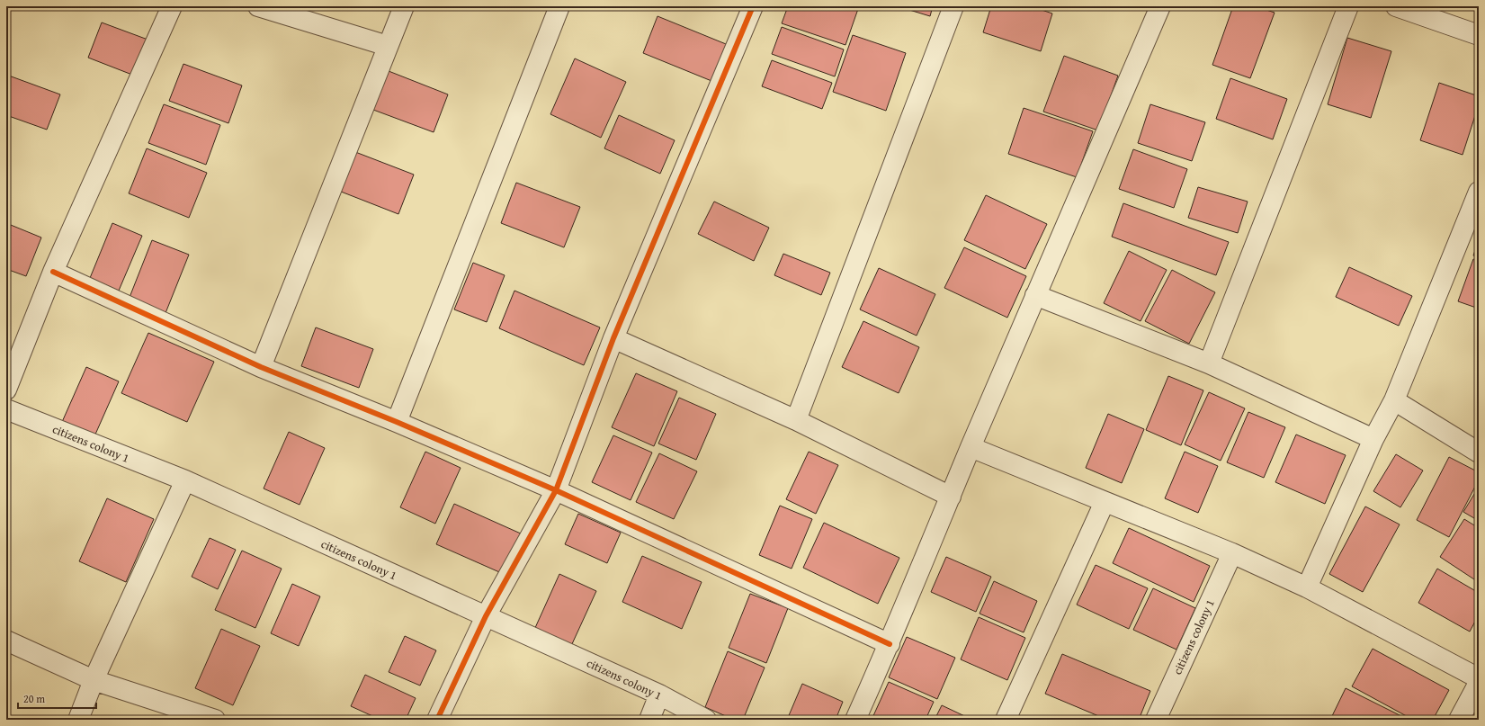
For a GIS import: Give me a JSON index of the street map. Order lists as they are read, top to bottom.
{
  "streets": {
    "street": ["citizens colony 1"]
  },
  "scale_bar": "20 m"
}
